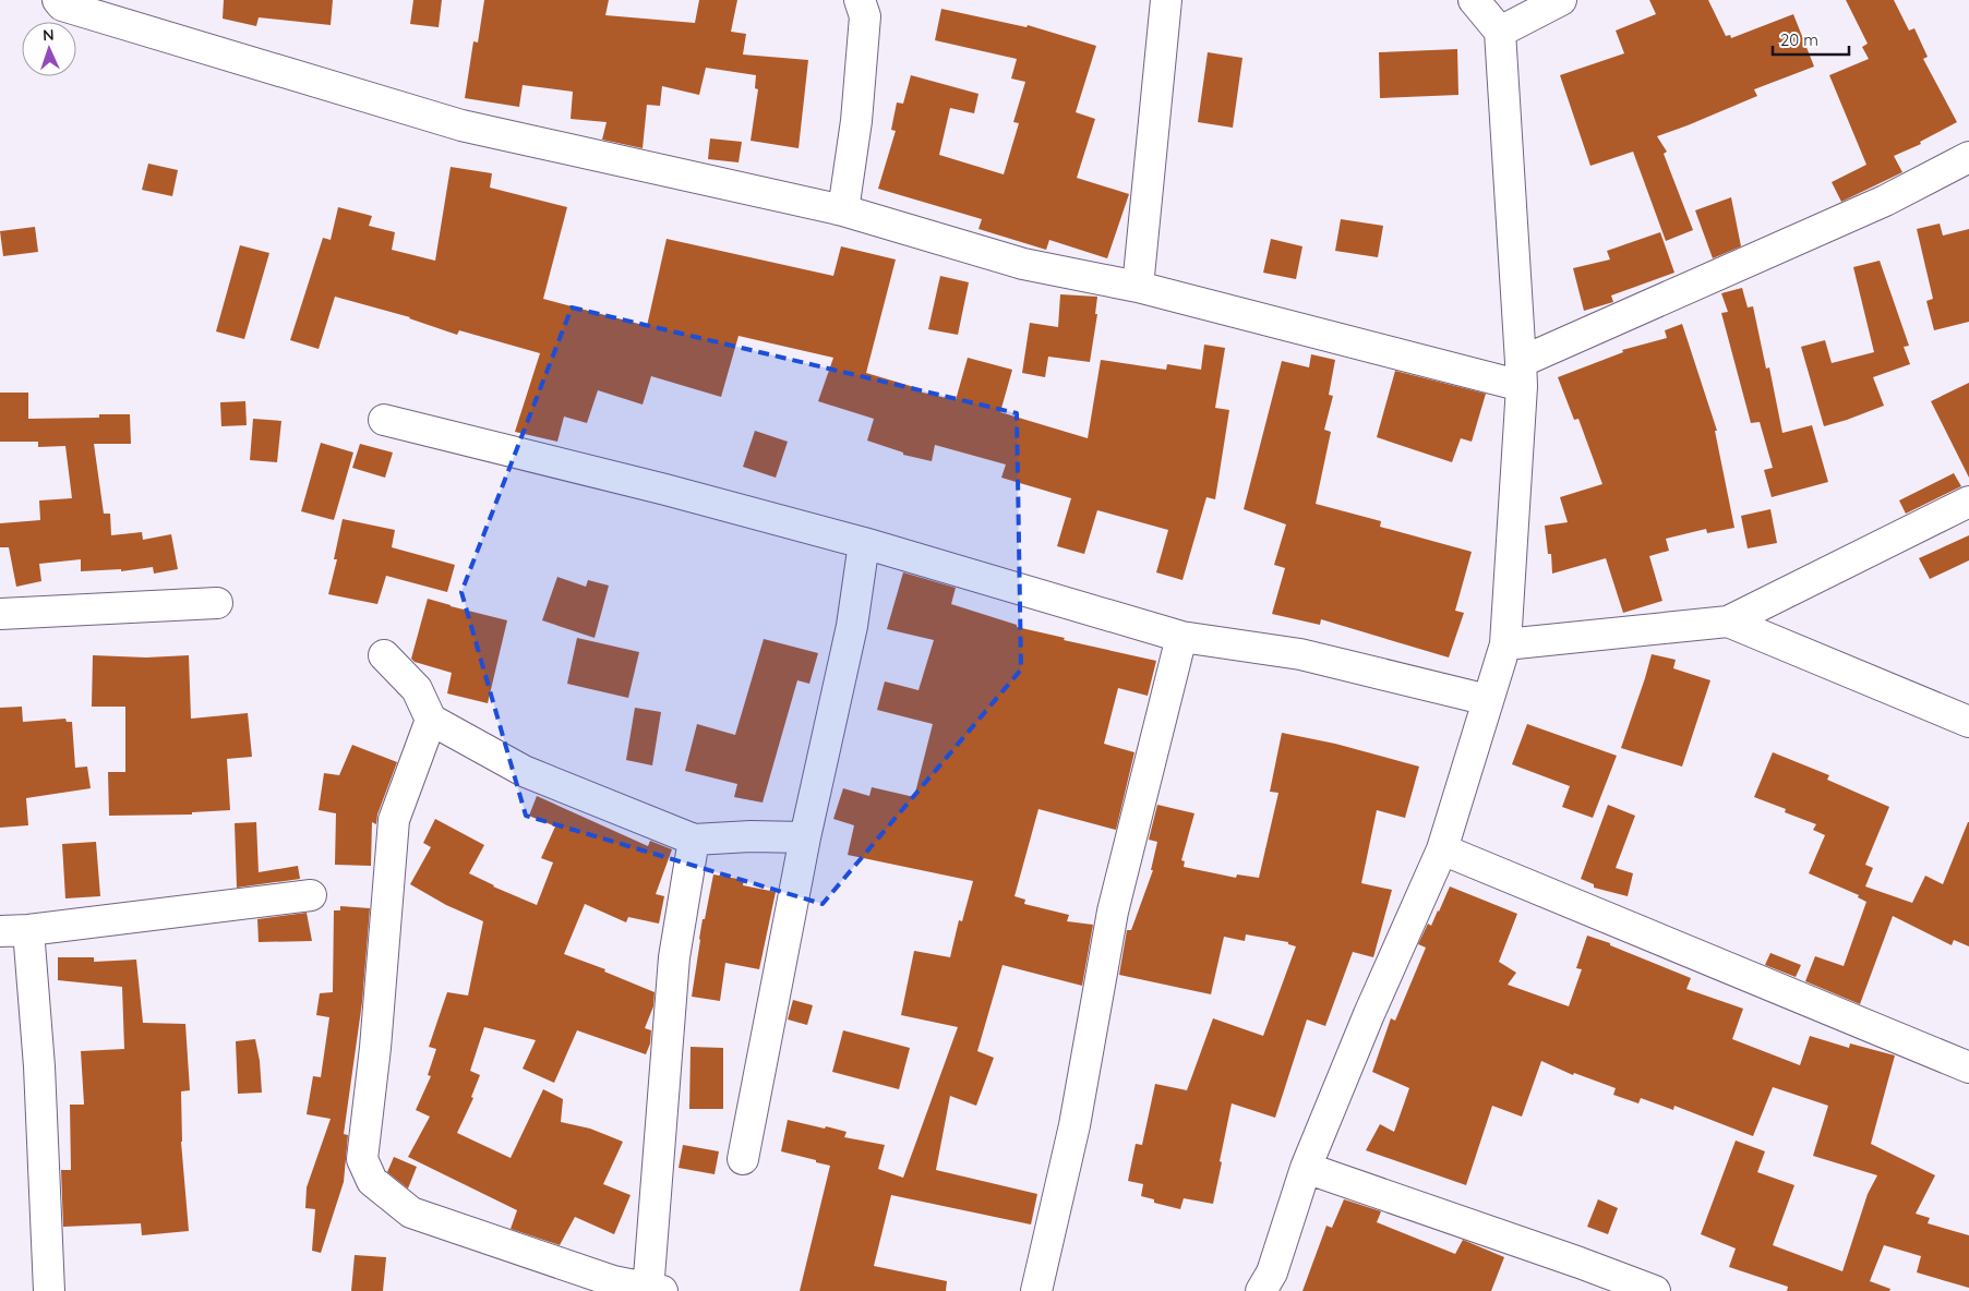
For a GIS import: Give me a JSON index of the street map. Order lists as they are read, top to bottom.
{
  "scale_bar": "20 m",
  "north": "top"
}
